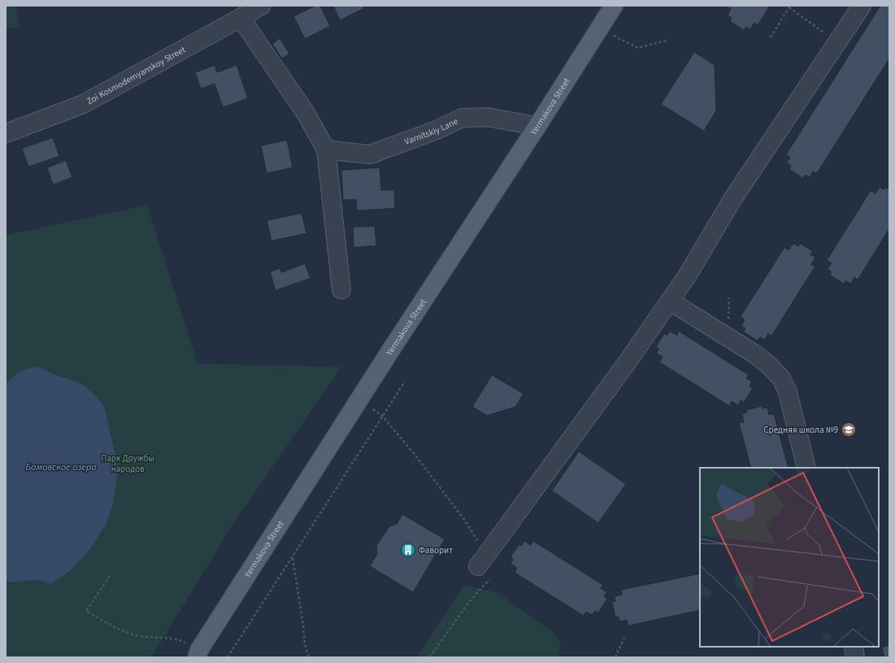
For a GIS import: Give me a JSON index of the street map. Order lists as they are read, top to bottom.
{
  "streets": {
    "main road": ["Yermakova Street"],
    "street": ["Zoi Kosmodemyanskoy Street", "Varnitskiy Lane"]
  },
  "crossings": [
    ["Yermakova Street", "Varnitskiy Lane"]
  ],
  "water": ["Бамовское озеро"],
  "parks": ["Парк Дружбы народов"],
  "places": {
    "school or university": ["Средняя школа №9"],
    "building": ["Фаворит"]
  }
}
